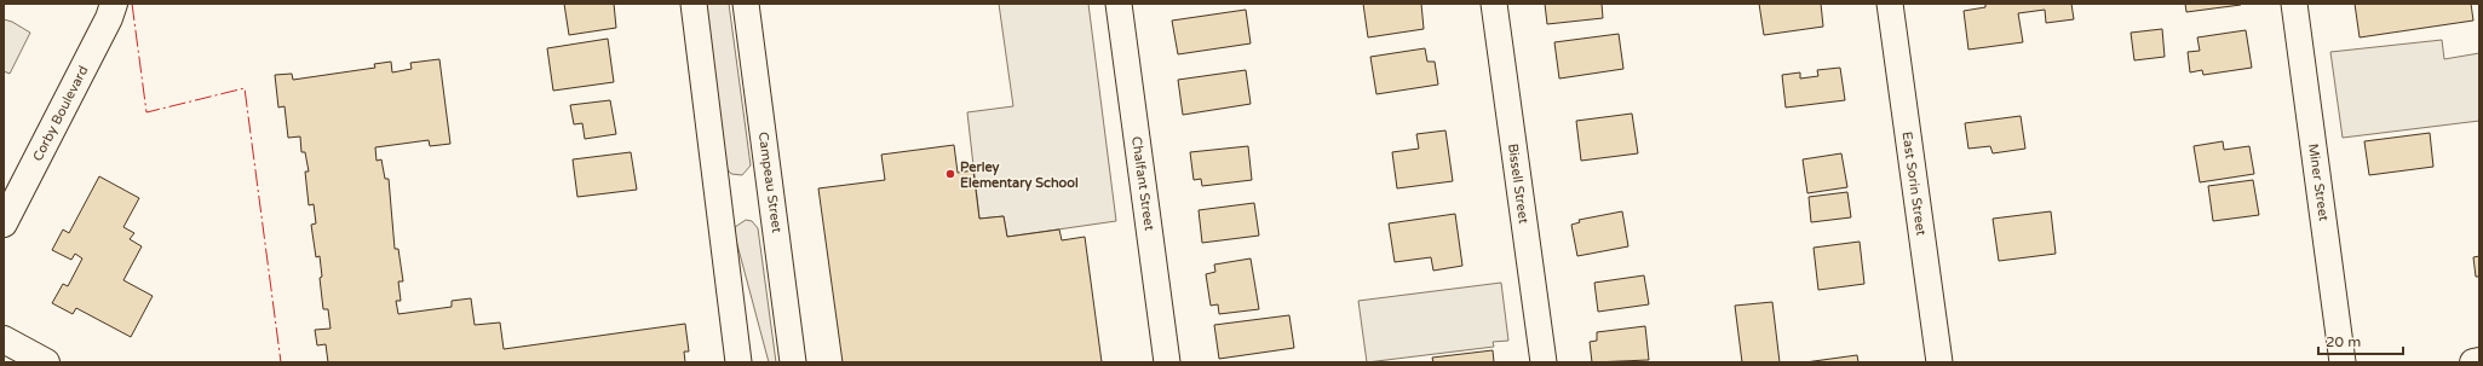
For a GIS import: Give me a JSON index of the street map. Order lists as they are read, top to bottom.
{
  "streets": {
    "street": [
      "Corby Boulevard",
      "Campeau Street",
      "Miner Street",
      "Chalfant Street",
      "Bissell Street",
      "East Sorin Street"
    ]
  },
  "places": ["Perley Elementary School"],
  "scale_bar": "20 m"
}
